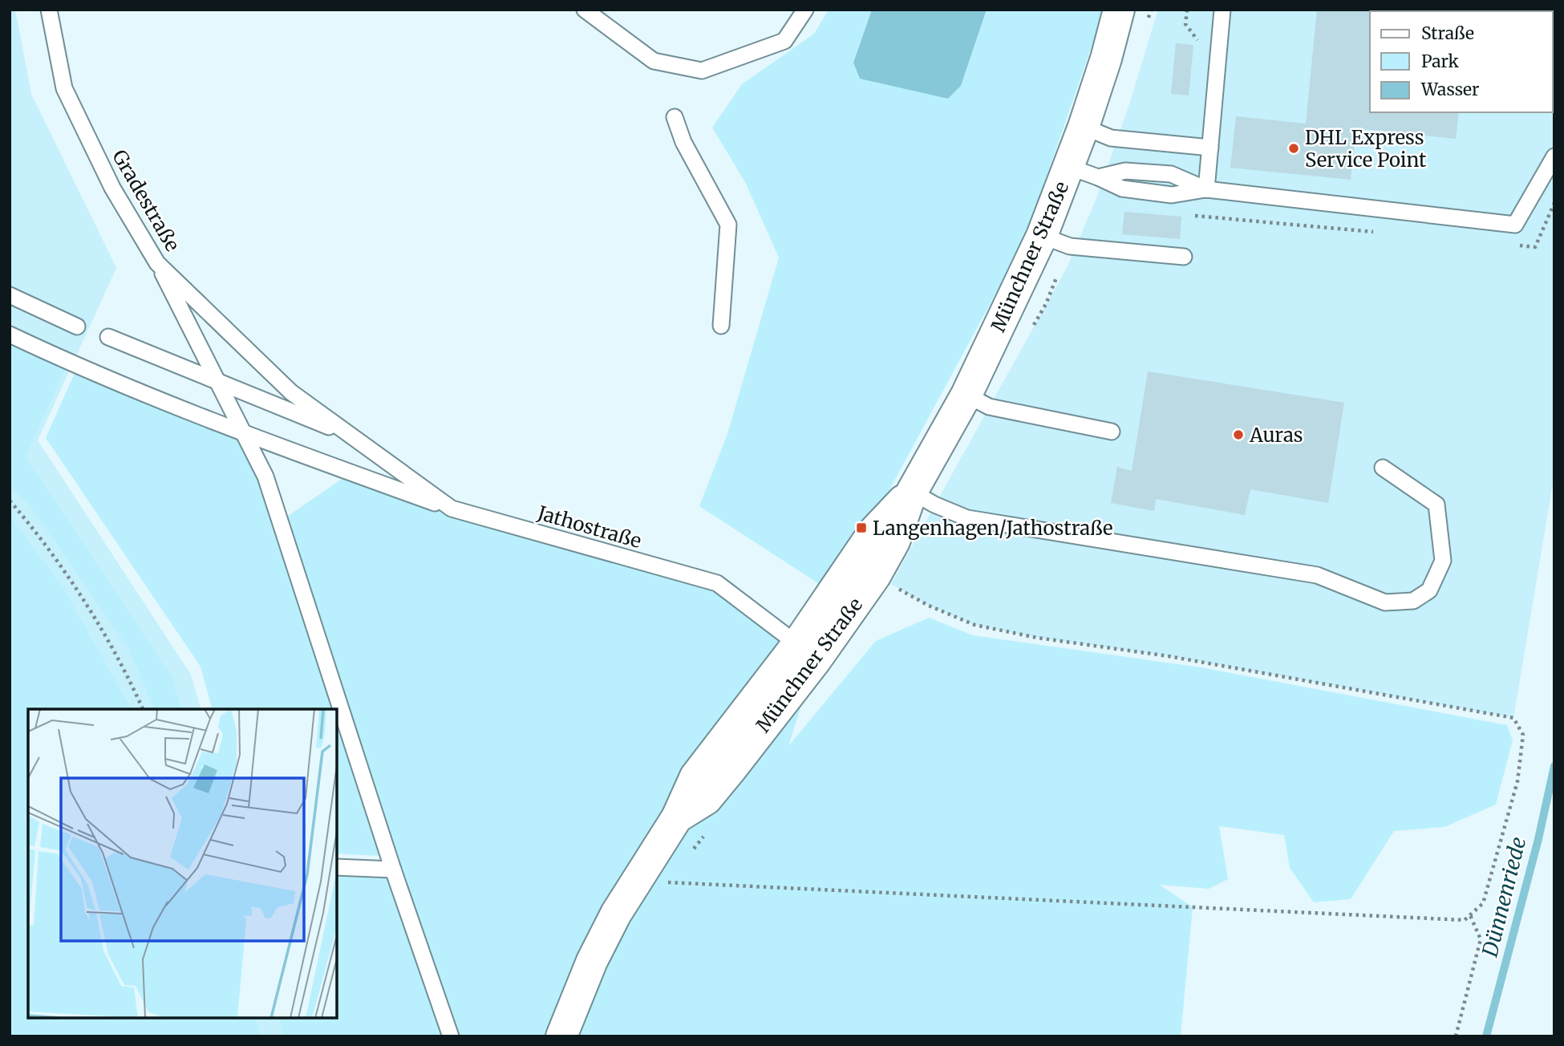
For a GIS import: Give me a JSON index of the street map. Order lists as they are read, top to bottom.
{
  "streets": {
    "street": ["Münchner Straße"],
    "lane": ["Gradestraße", "Jathostraße"]
  },
  "crossings": [
    ["Gradestraße", "Jathostraße"],
    ["Münchner Straße", "Jathostraße"]
  ],
  "water": ["Dünnenriede"],
  "places": {
    "other": ["DHL Express Service Point", "Auras"],
    "transit": ["Langenhagen/Jathostraße"]
  },
  "legend": ["Straße", "Park", "Wasser"]
}
